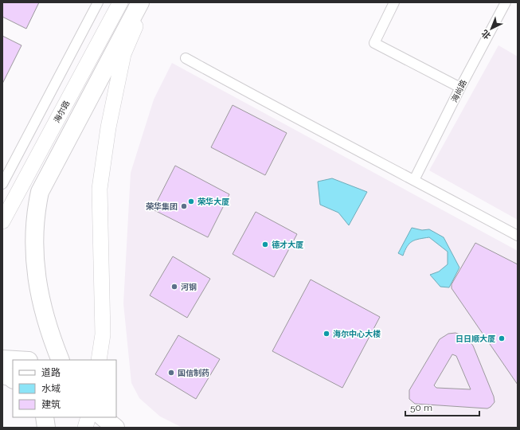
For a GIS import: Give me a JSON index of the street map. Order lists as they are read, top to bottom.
{
  "streets": {
    "main road": ["海尔路"],
    "street": ["海尚路"]
  },
  "places": [
    "荣华大厦",
    "荣华集团",
    "德才大厦",
    "河钢",
    "海尔中心大楼",
    "日日顺大厦",
    "国信制药"
  ],
  "legend": ["道路", "水域", "建筑"],
  "scale_bar": "50 m",
  "north": "bottom left"
}
